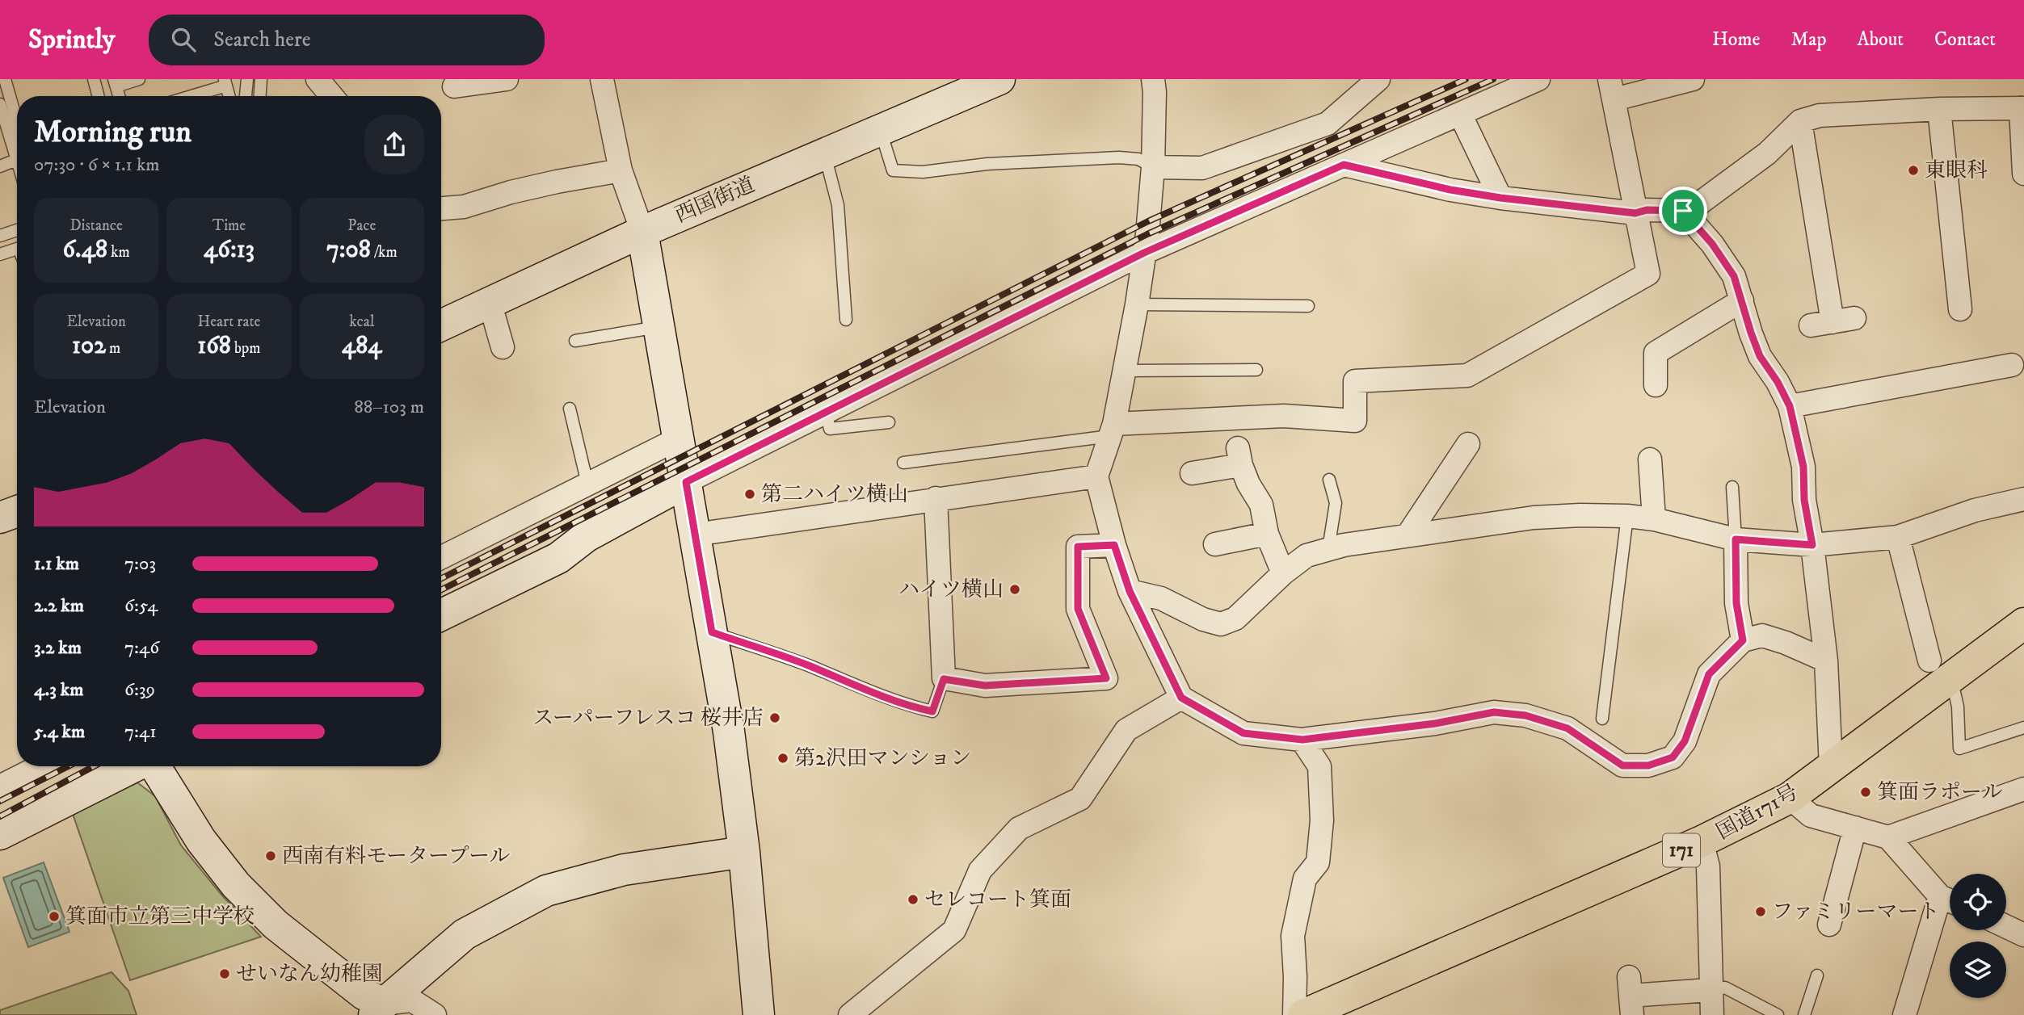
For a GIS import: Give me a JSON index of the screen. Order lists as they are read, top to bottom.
{
  "streets": {
    "highway": ["国道171号", "171"],
    "street": ["西国街道"]
  },
  "places": [
    "東眼科",
    "第二ハイツ横山",
    "ハイツ横山",
    "スーパーフレスコ 桜井店",
    "第2沢田マンション",
    "箕面ラポール",
    "西南有料モータープール",
    "セレコート箕面",
    "ファミリーマート",
    "箕面市立第三中学校",
    "せいなん幼稚園"
  ],
  "page": {
    "header": "Sprintly",
    "search": "Search here",
    "nav": [
      "Home",
      "Map",
      "About",
      "Contact"
    ],
    "heading": ["Morning run", "07:30 · 6 × 1.1 km"],
    "stats": [
      ["Distance", "6.48 km"],
      ["Time", "46:13"],
      ["Pace", "7:08 /km"],
      ["Elevation", "102 m"],
      ["Heart rate", "168 bpm"],
      ["kcal", "484"]
    ],
    "chart": ["Elevation", "88–103 m"],
    "list": [
      {
        "name": "1.1 km",
        "note": "7:03"
      },
      {
        "name": "2.2 km",
        "note": "6:54"
      },
      {
        "name": "3.2 km",
        "note": "7:46"
      },
      {
        "name": "4.3 km",
        "note": "6:39"
      },
      {
        "name": "5.4 km",
        "note": "7:41"
      }
    ]
  }
}
